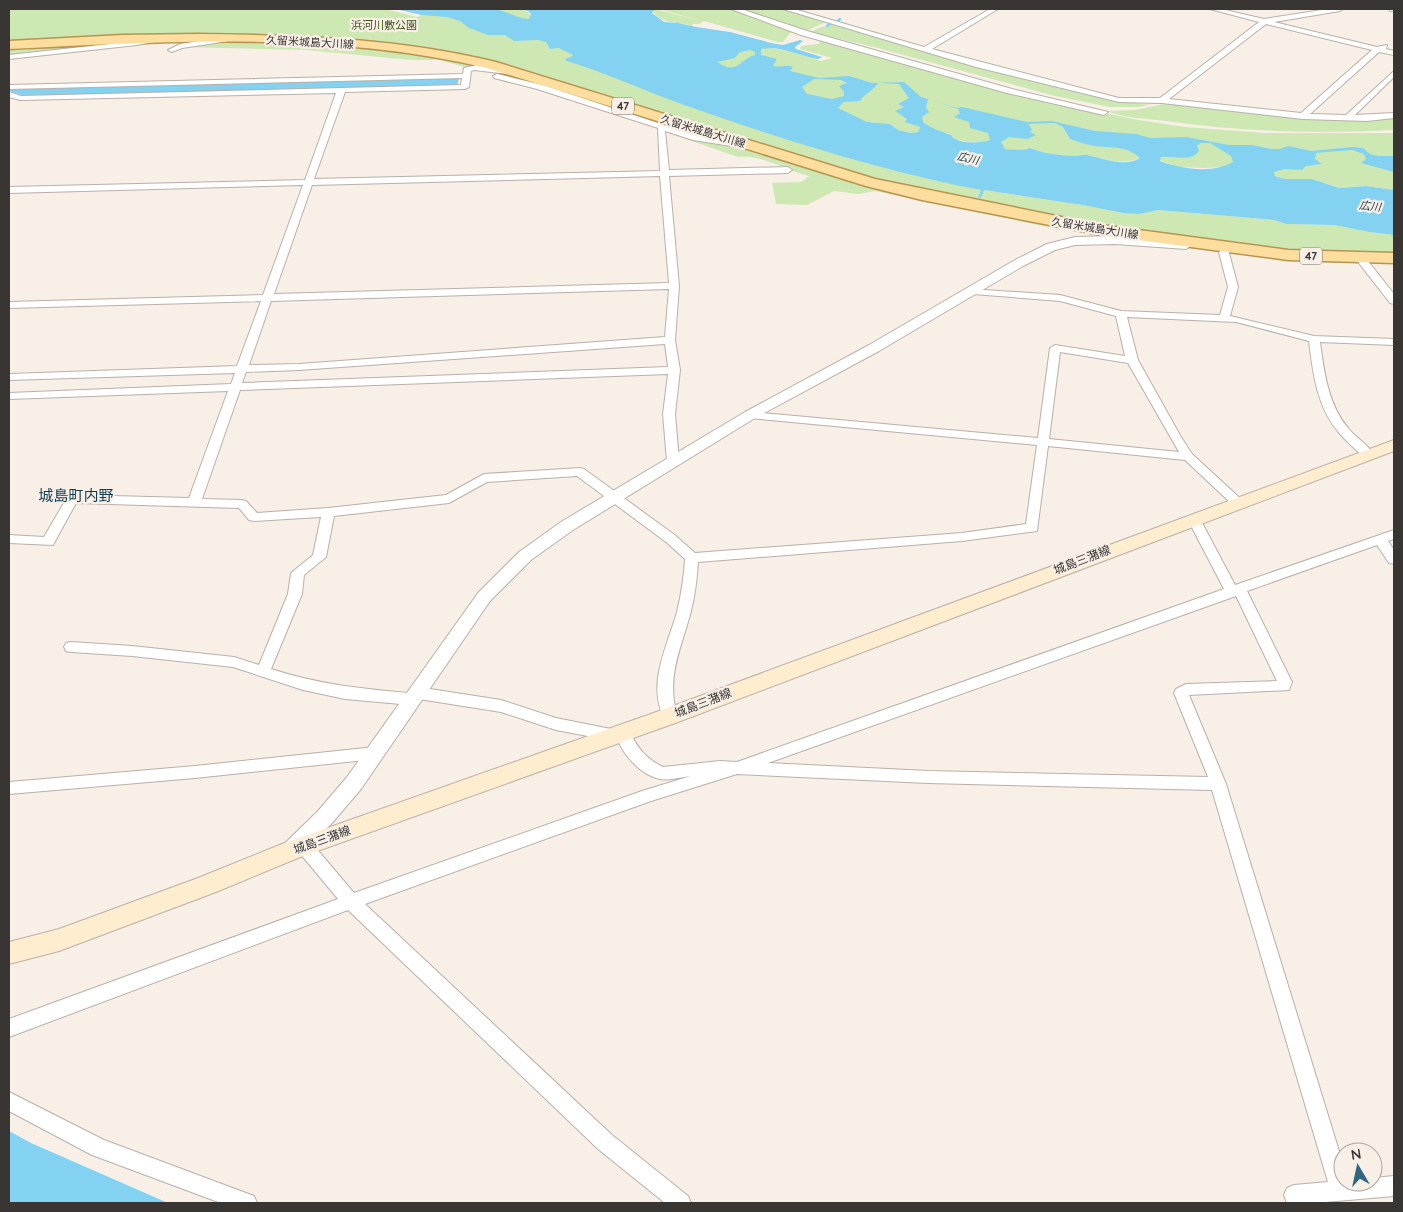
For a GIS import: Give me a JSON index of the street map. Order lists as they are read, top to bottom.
{
  "streets": {
    "main road": ["久留米城島大川線", "47", "城島三潴線"]
  },
  "districts": ["城島町内野"],
  "water": ["広川"],
  "parks": ["浜河川敷公園"],
  "north": "top"
}
